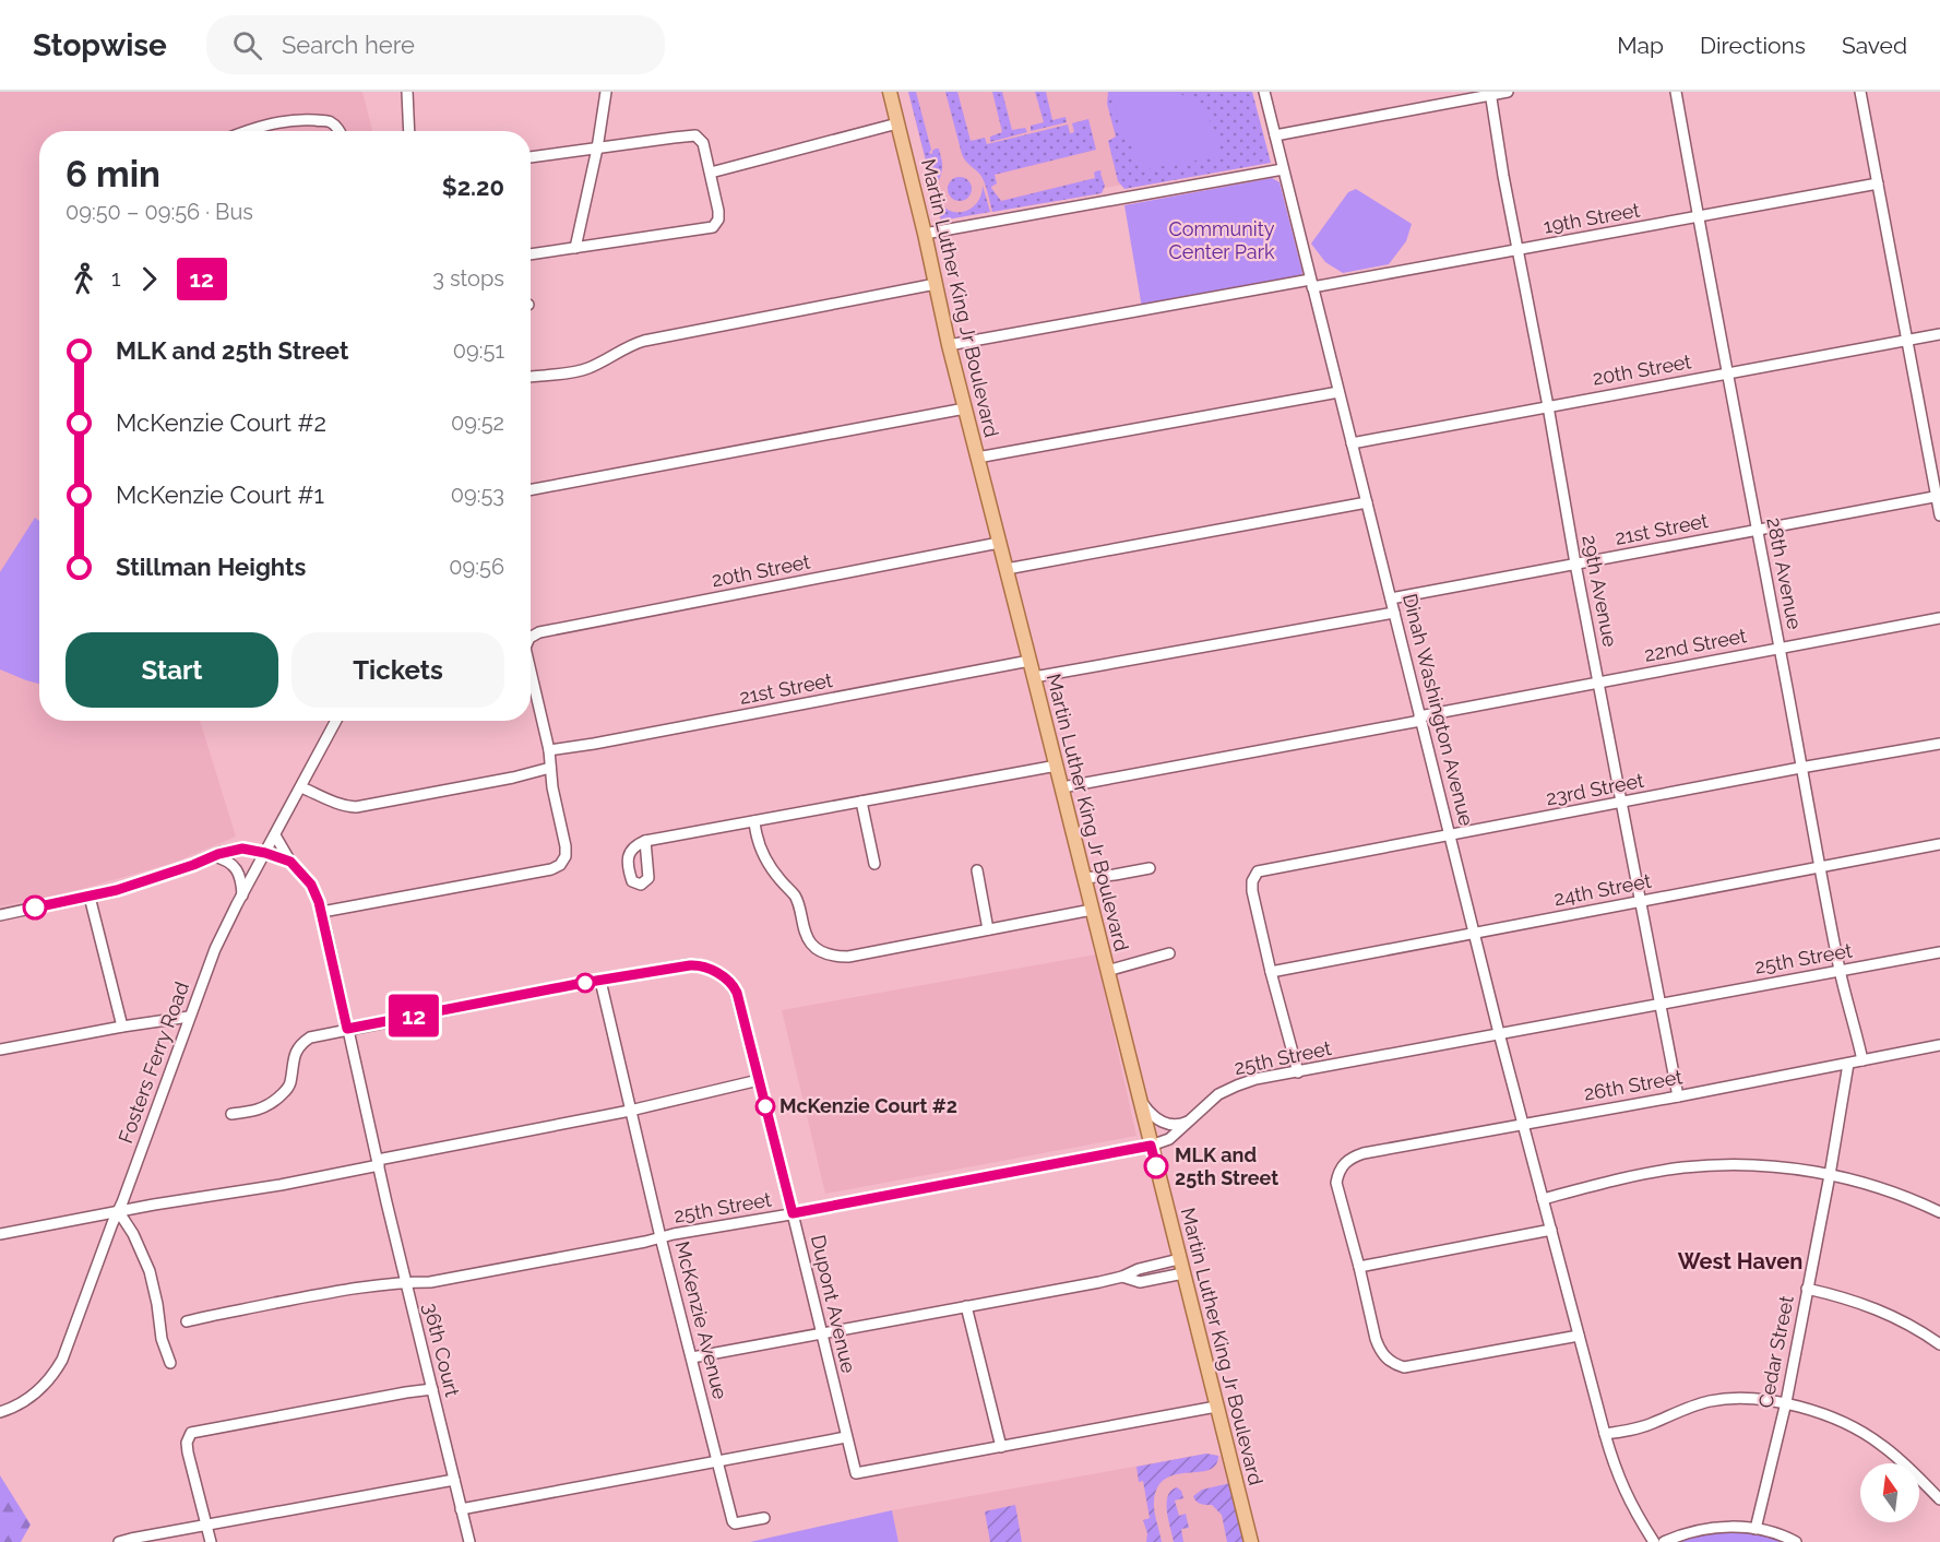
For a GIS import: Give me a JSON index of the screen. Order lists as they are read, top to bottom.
{
  "streets": {
    "main road": ["Martin Luther King Jr Boulevard"],
    "street": [
      "19th Street",
      "20th Street",
      "21st Street",
      "28th Avenue",
      "29th Avenue",
      "22nd Street",
      "Dinah Washington Avenue",
      "23rd Street",
      "24th Street",
      "25th Street",
      "Fosters Ferry Road",
      "26th Street",
      "Dupont Avenue",
      "McKenzie Avenue",
      "36th Court",
      "Cedar Street"
    ]
  },
  "crossings": [
    ["19th Street", "Martin Luther King Jr Boulevard"],
    ["19th Street", "28th Avenue"],
    ["19th Street", "29th Avenue"],
    ["19th Street", "Dinah Washington Avenue"],
    ["Martin Luther King Jr Boulevard", "20th Street"],
    ["Martin Luther King Jr Boulevard", "21st Street"],
    ["Martin Luther King Jr Boulevard", "22nd Street"],
    ["Martin Luther King Jr Boulevard", "25th Street"],
    ["20th Street", "28th Avenue"],
    ["20th Street", "29th Avenue"],
    ["20th Street", "Dinah Washington Avenue"],
    ["21st Street", "28th Avenue"],
    ["21st Street", "29th Avenue"],
    ["21st Street", "Dinah Washington Avenue"],
    ["28th Avenue", "22nd Street"],
    ["28th Avenue", "23rd Street"],
    ["28th Avenue", "24th Street"],
    ["28th Avenue", "25th Street"],
    ["28th Avenue", "26th Street"],
    ["29th Avenue", "22nd Street"],
    ["29th Avenue", "23rd Street"],
    ["29th Avenue", "24th Street"],
    ["29th Avenue", "25th Street"],
    ["29th Avenue", "26th Street"],
    ["22nd Street", "Dinah Washington Avenue"],
    ["Dinah Washington Avenue", "23rd Street"],
    ["Dinah Washington Avenue", "24th Street"],
    ["Dinah Washington Avenue", "25th Street"],
    ["Dinah Washington Avenue", "26th Street"],
    ["23rd Street", "24th Street"],
    ["25th Street", "Dupont Avenue"],
    ["25th Street", "McKenzie Avenue"],
    ["25th Street", "36th Court"],
    ["Fosters Ferry Road", "36th Court"],
    ["26th Street", "Cedar Street"],
    ["Dupont Avenue", "McKenzie Avenue"]
  ],
  "districts": ["West Haven"],
  "parks": ["Community Center Park"],
  "places": ["McKenzie Court #2", "MLK and 25th Street"],
  "lines": ["bus line 12"],
  "north": "top",
  "page": {
    "header": "Stopwise",
    "search": "Search here",
    "nav": ["Map", "Directions", "Saved"],
    "on_map": "12",
    "heading": ["6 min", "09:50 – 09:56 · Bus", "$2.20"],
    "legs": ["1", "12", "3 stops"],
    "list": [
      {
        "name": "MLK and 25th Street",
        "value": "09:51"
      },
      {
        "name": "McKenzie Court #2",
        "value": "09:52"
      },
      {
        "name": "McKenzie Court #1",
        "value": "09:53"
      },
      {
        "name": "Stillman Heights",
        "value": "09:56"
      }
    ],
    "buttons": ["Start", "Tickets"]
  }
}
